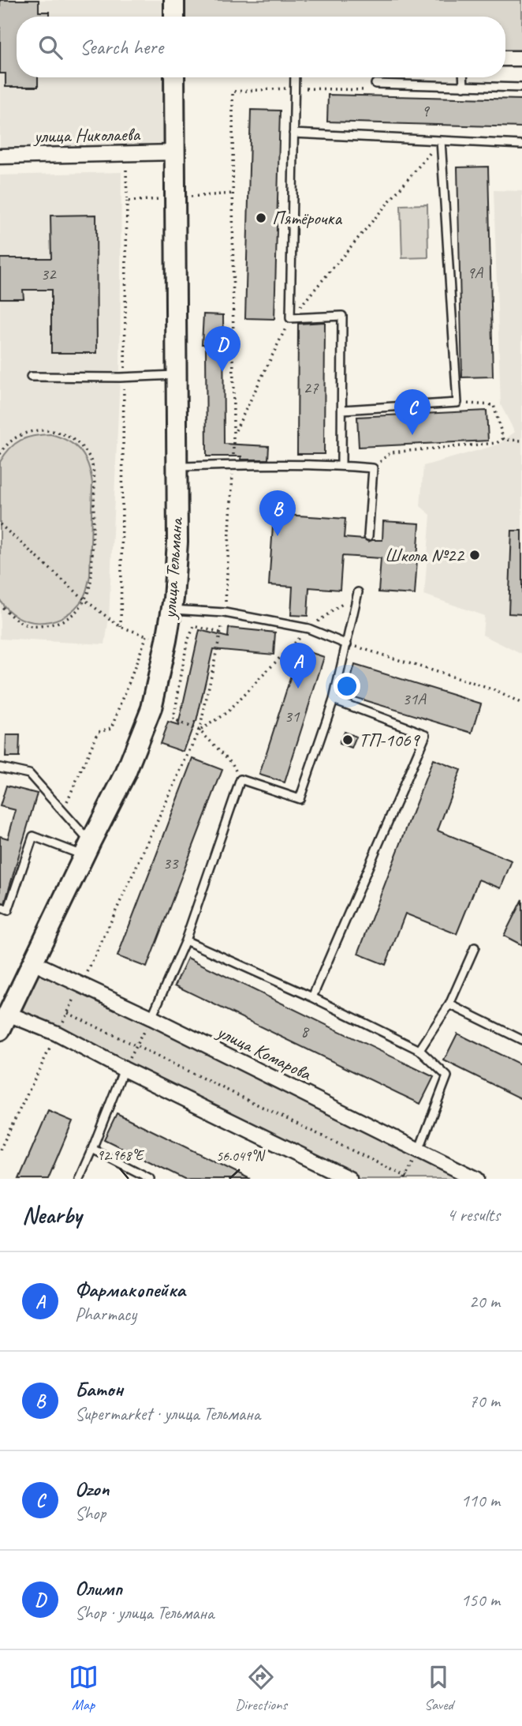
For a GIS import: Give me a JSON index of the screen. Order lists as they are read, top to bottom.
{
  "streets": {
    "main road": ["улица Тельмана"],
    "street": ["улица Николаева", "улица Комарова"]
  },
  "crossings": [
    ["улица Николаева", "улица Тельмана"],
    ["улица Тельмана", "улица Комарова"]
  ],
  "places": ["Пятёрочка", "Школа №22", "ТП-1069"],
  "house_numbers": [
    "9",
    "9А",
    "32",
    "27",
    "31А",
    "31",
    "33",
    "8"
  ],
  "page": {
    "search": "Search here",
    "pins": [
      "D",
      "C",
      "B",
      "A"
    ],
    "heading": ["Nearby", "4 results"],
    "list": [
      {
        "mark": "A",
        "name": "Фармакопейка",
        "note": "Pharmacy",
        "value": "20 m"
      },
      {
        "mark": "B",
        "name": "Батон",
        "note": "Supermarket · улица Тельмана",
        "value": "70 m"
      },
      {
        "mark": "C",
        "name": "Ozon",
        "note": "Shop",
        "value": "110 m"
      },
      {
        "mark": "D",
        "name": "Олимп",
        "note": "Shop · улица Тельмана",
        "value": "150 m"
      }
    ],
    "nav": ["Map", "Directions", "Saved"]
  },
  "coordinates": ["92.968°E", "56.049°N"]
}
